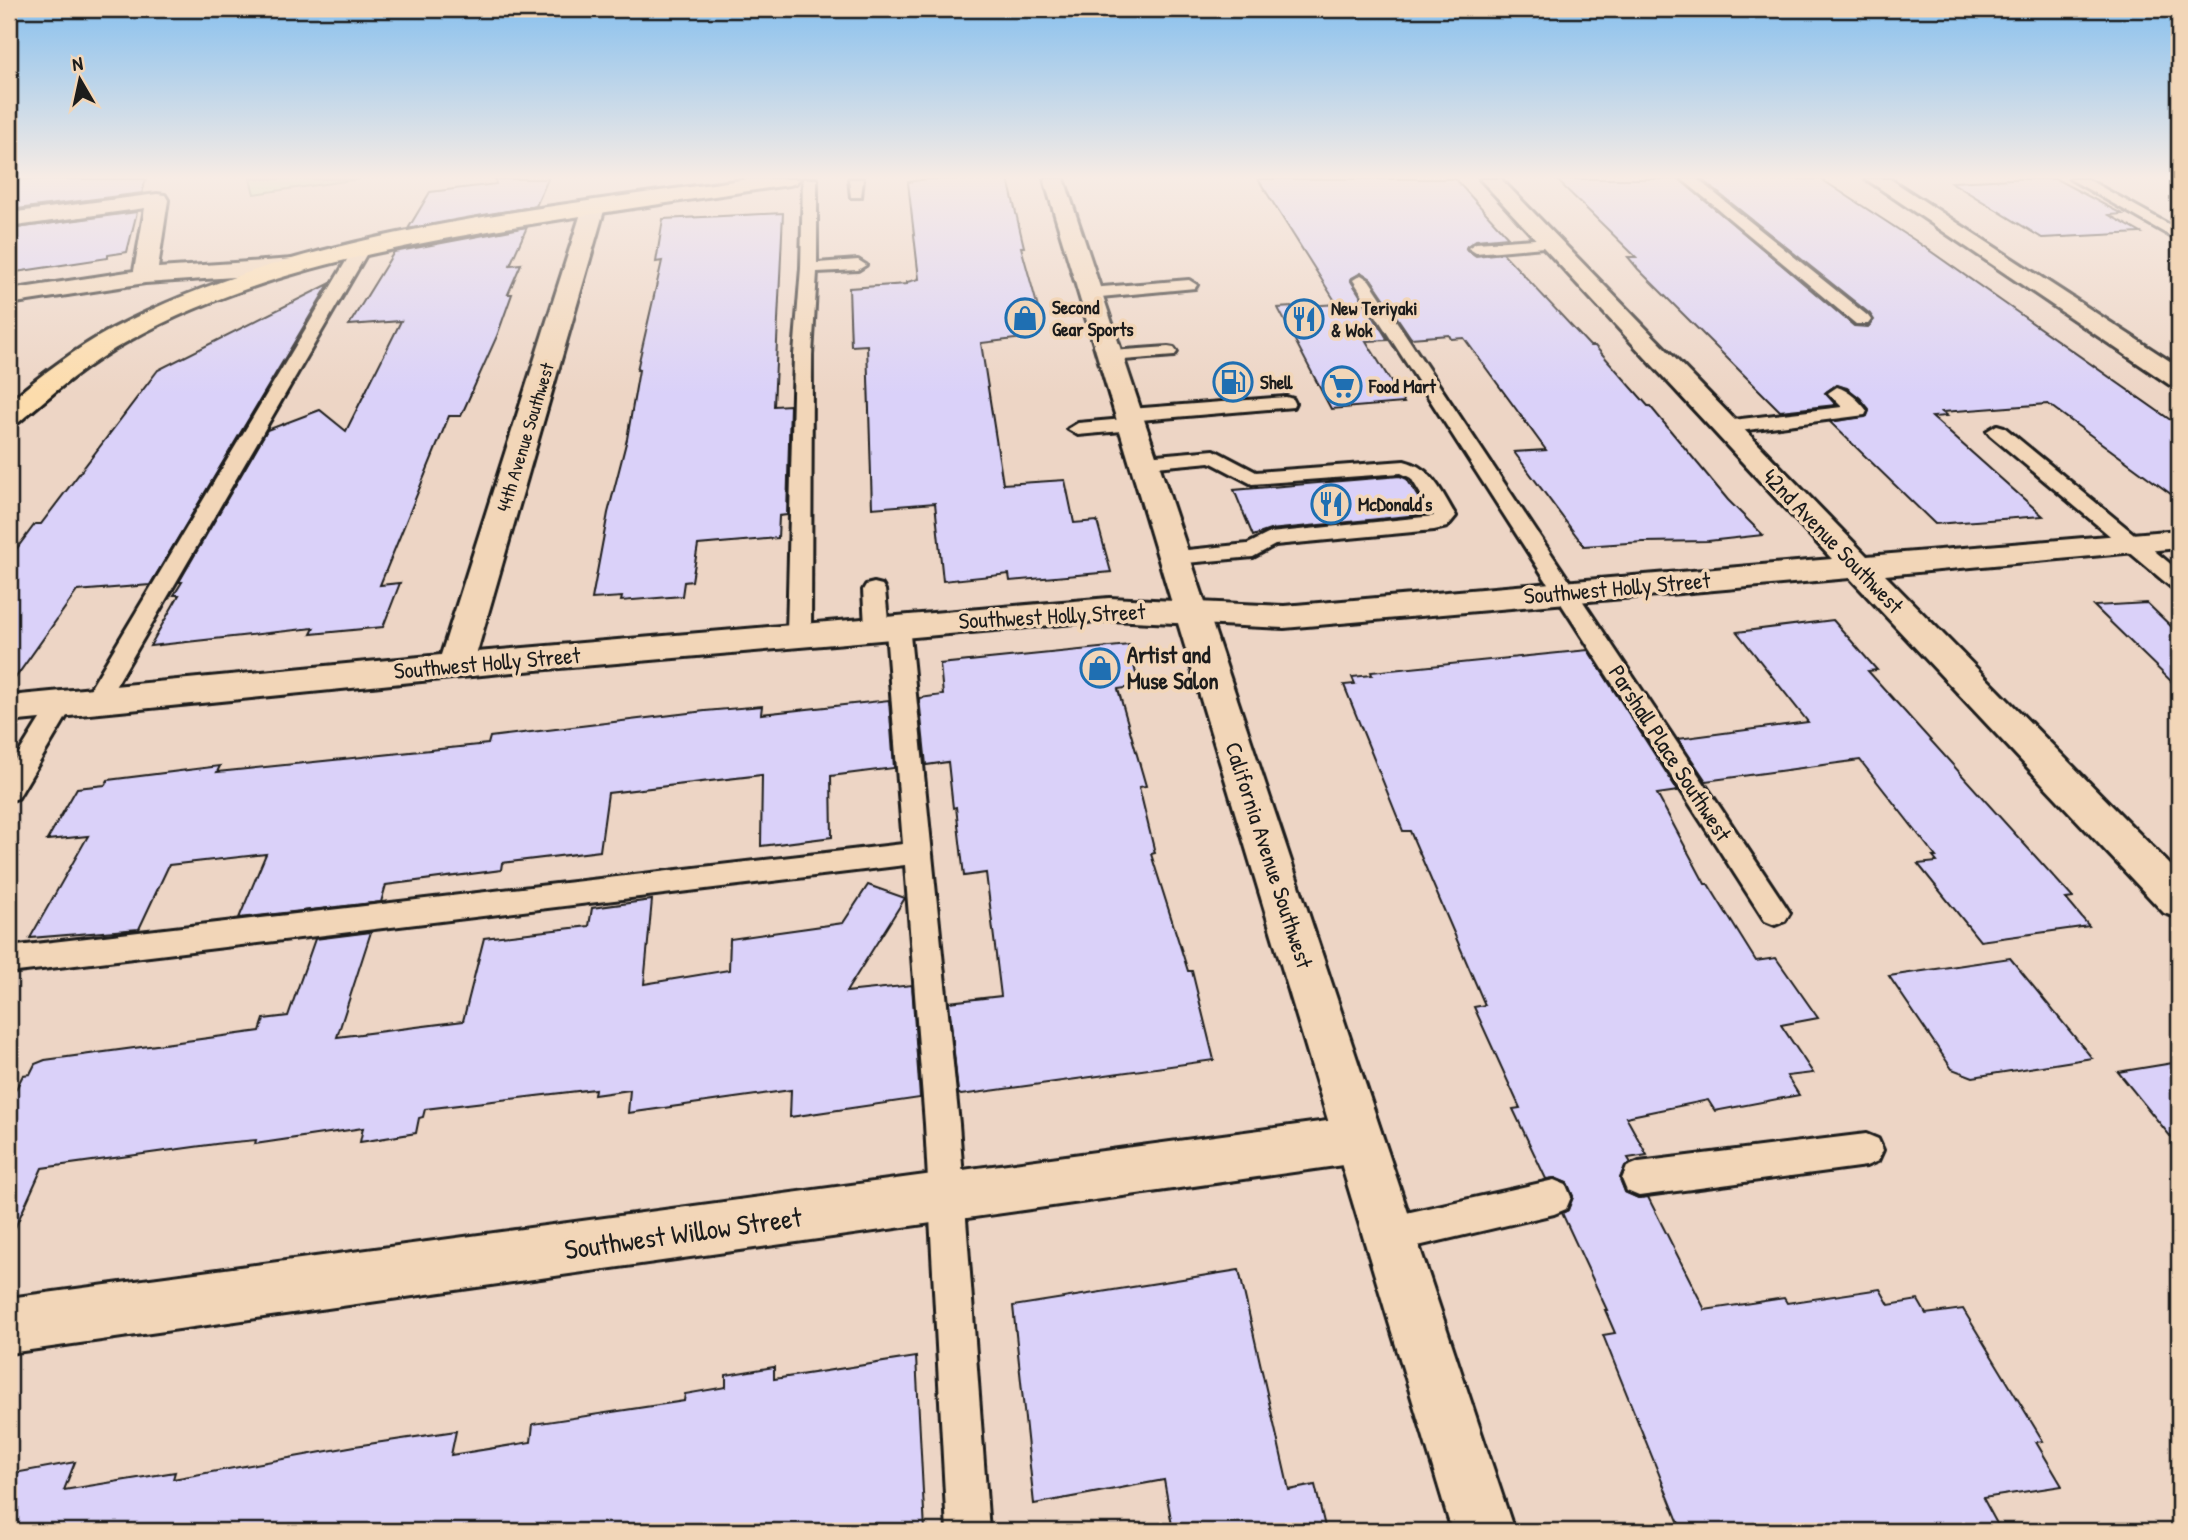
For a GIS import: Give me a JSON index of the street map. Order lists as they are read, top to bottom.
{
  "streets": {
    "street": [
      "44th Avenue Southwest",
      "42nd Avenue Southwest",
      "Southwest Holly Street",
      "California Avenue Southwest",
      "Southwest Willow Street"
    ],
    "lane": ["Parshall Place Southwest"]
  },
  "crossings": [
    ["44th Avenue Southwest", "Southwest Holly Street"],
    ["42nd Avenue Southwest", "Southwest Holly Street"],
    ["Southwest Holly Street", "Parshall Place Southwest"],
    ["Southwest Holly Street", "California Avenue Southwest"],
    ["California Avenue Southwest", "Southwest Willow Street"]
  ],
  "places": {
    "shop": ["Second Gear Sports", "Artist and Muse Salon"],
    "restaurant": ["New Teriyaki & Wok", "McDonald's"],
    "fuel station": ["Shell"],
    "supermarket": ["Food Mart"]
  },
  "north": "top"
}
